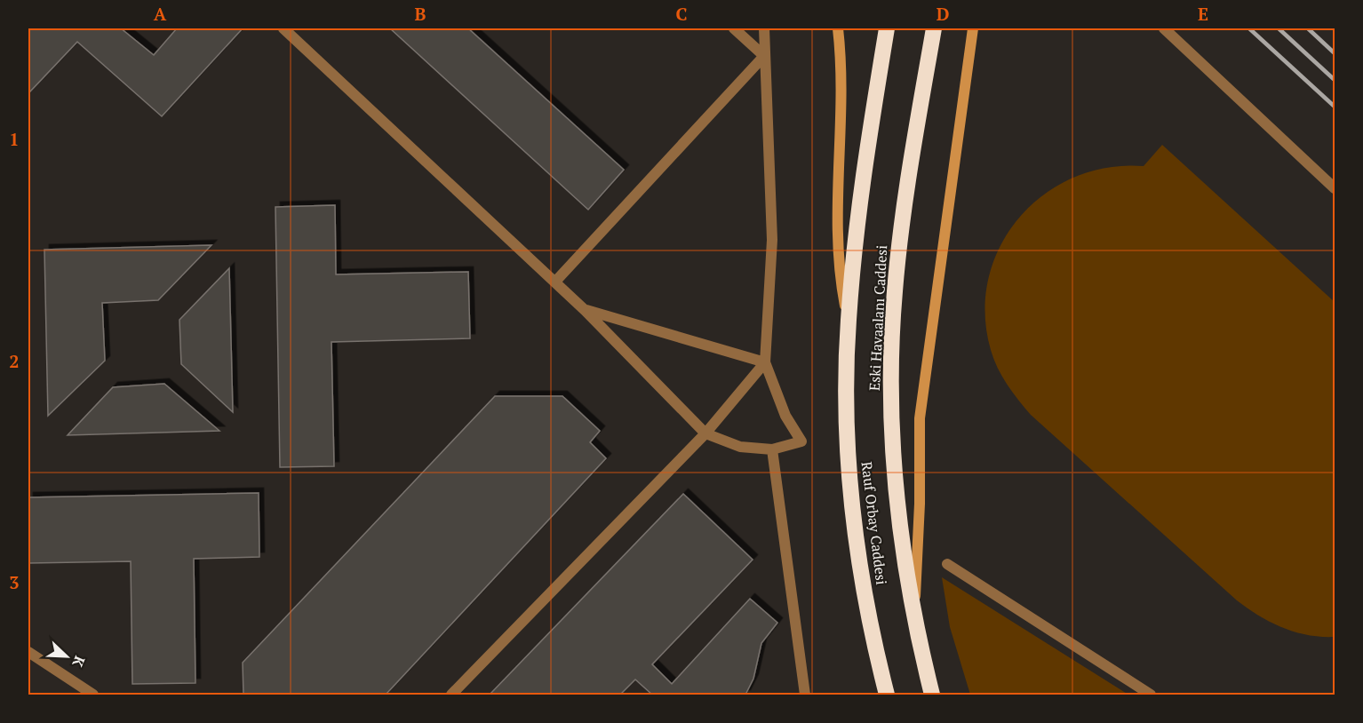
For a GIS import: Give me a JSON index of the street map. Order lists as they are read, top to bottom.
{
  "streets": {
    "highway": ["Eski Havaalanı Caddesi", "Rauf Orbay Caddesi"]
  },
  "crossings": [
    ["Eski Havaalanı Caddesi", "Rauf Orbay Caddesi"]
  ],
  "north": "bottom right",
  "grid": {
    "columns": [
      "A",
      "B",
      "C",
      "D",
      "E"
    ],
    "rows": ["1", "2", "3"]
  }
}
